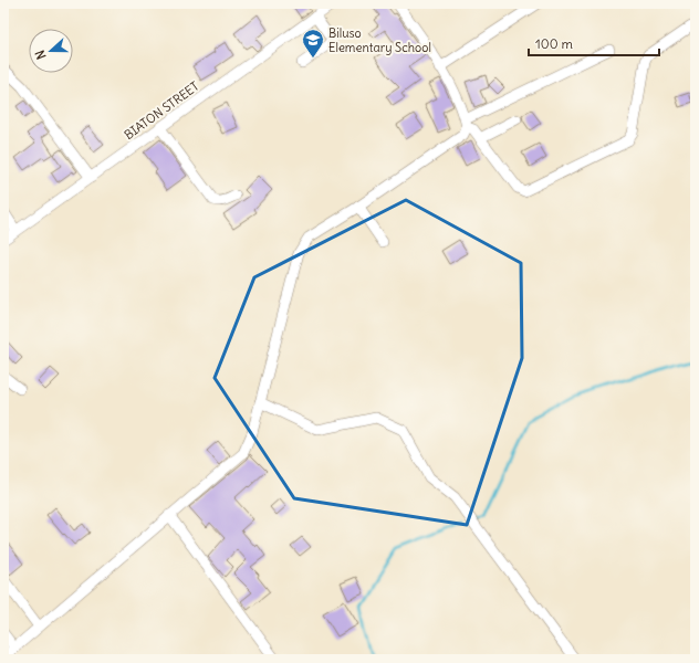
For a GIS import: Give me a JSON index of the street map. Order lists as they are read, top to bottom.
{
  "streets": {
    "street": ["BIATON STREET"]
  },
  "places": {
    "school or university": ["Biluso Elementary School"]
  },
  "scale_bar": "100 m",
  "north": "left"
}
